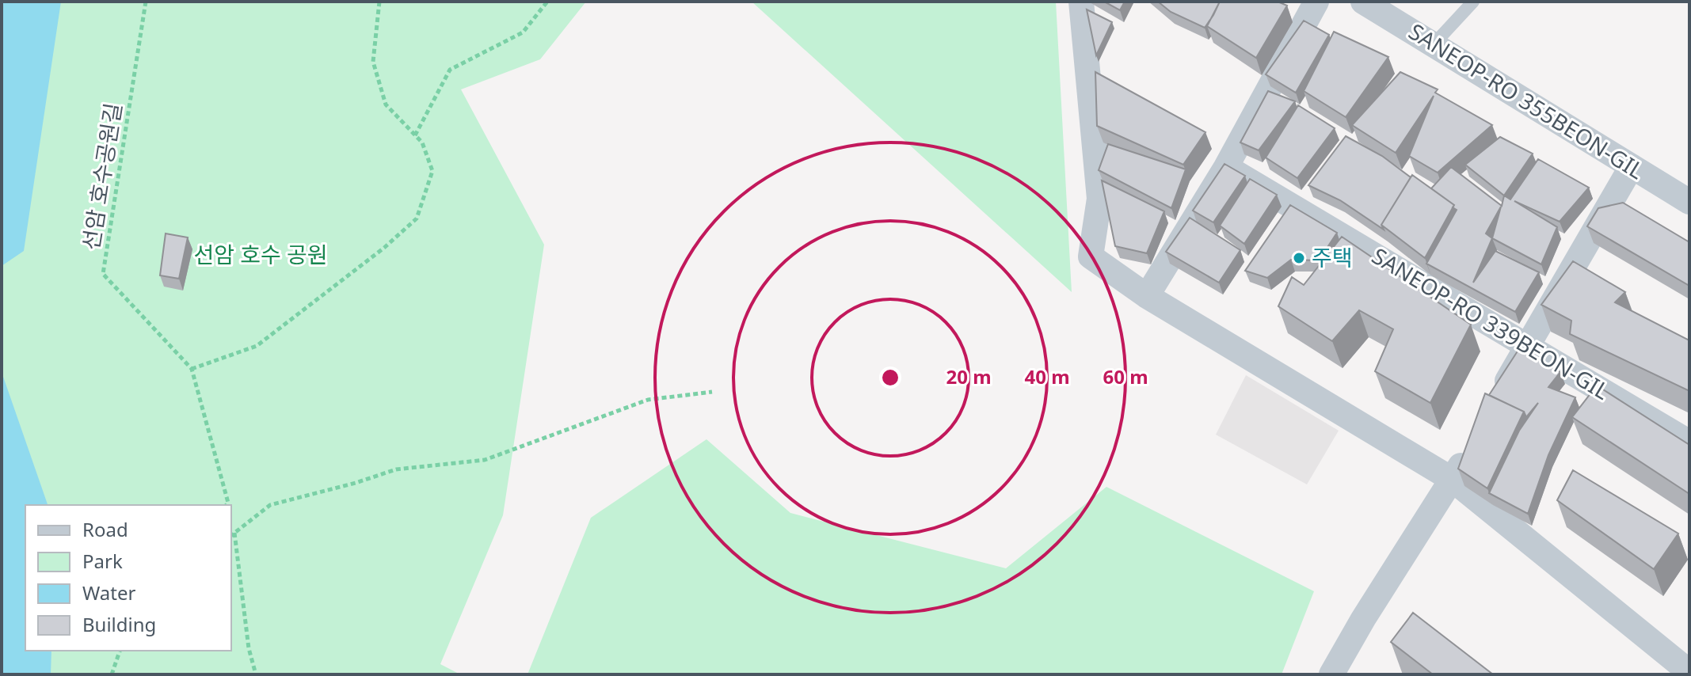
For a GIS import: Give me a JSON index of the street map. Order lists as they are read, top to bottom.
{
  "streets": {
    "street": ["SANEOP-RO 355BEON-GIL", "SANEOP-RO 339BEON-GIL"],
    "path": ["선암 호수공원길"]
  },
  "parks": ["선암 호수 공원"],
  "places": ["주택"],
  "legend": [
    "Road",
    "Park",
    "Water",
    "Building"
  ],
  "rings": ["20 m", "40 m", "60 m"]
}
